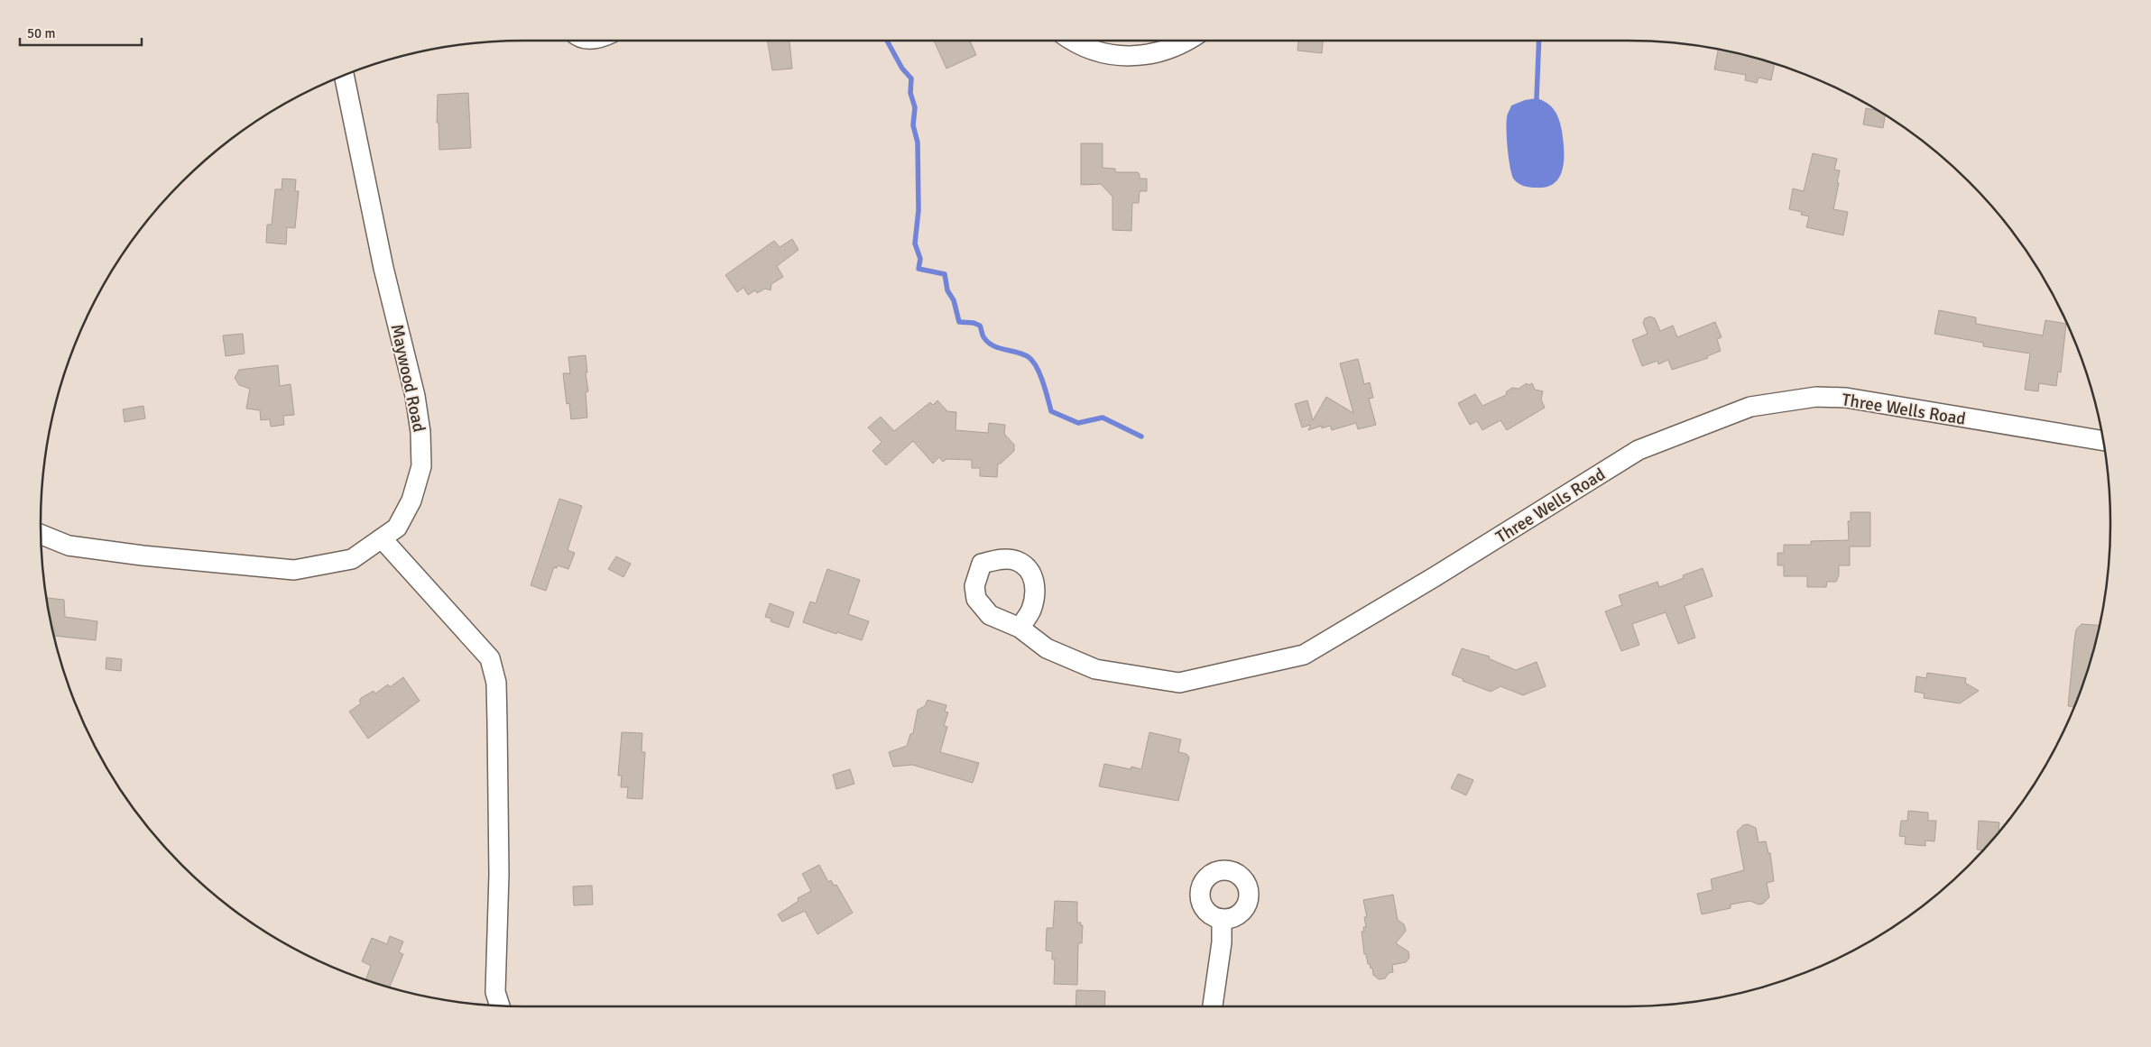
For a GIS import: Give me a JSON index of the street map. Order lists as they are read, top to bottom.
{
  "streets": {
    "street": ["Maywood Road", "Three Wells Road"]
  },
  "scale_bar": "50 m"
}
